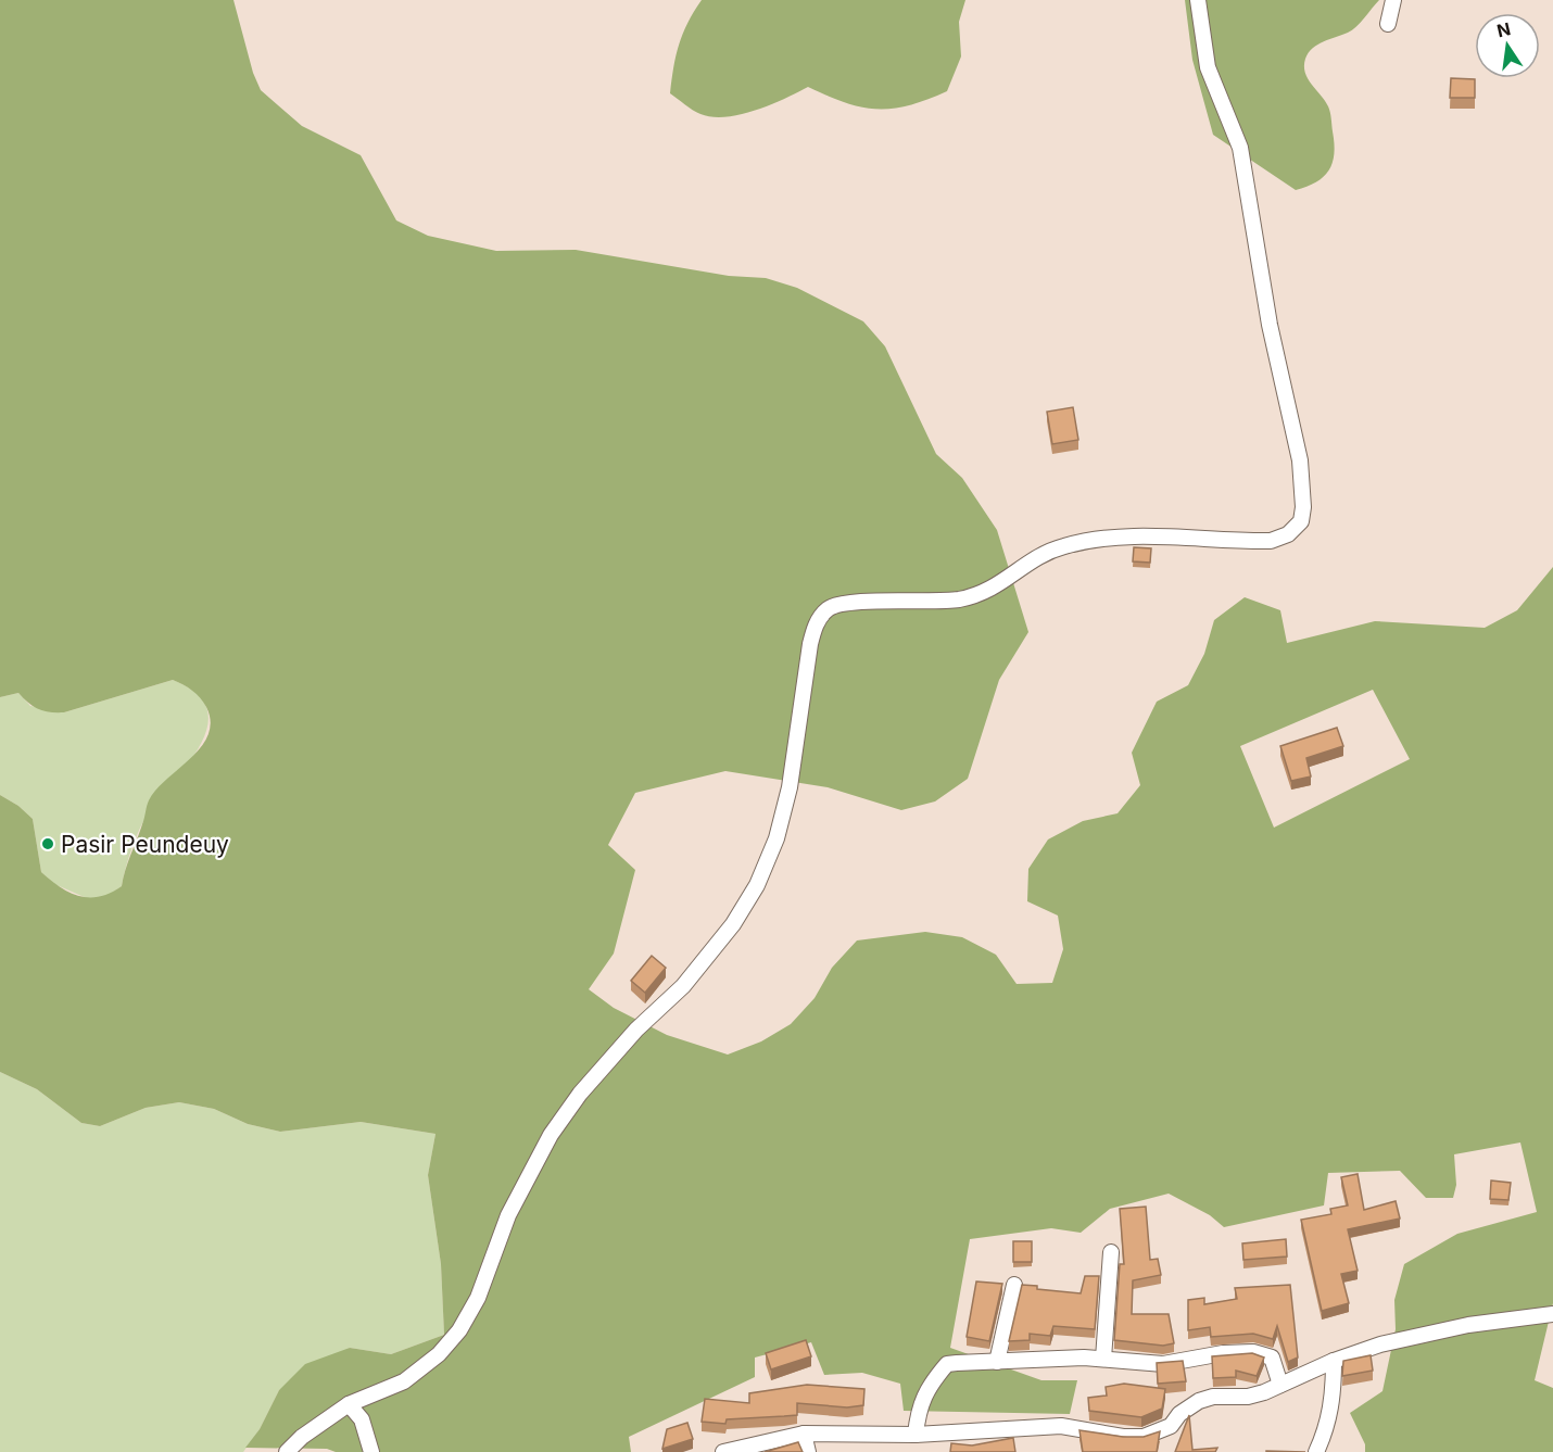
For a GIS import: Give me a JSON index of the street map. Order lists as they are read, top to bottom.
{
  "places": ["Pasir Peundeuy"],
  "north": "top"
}
